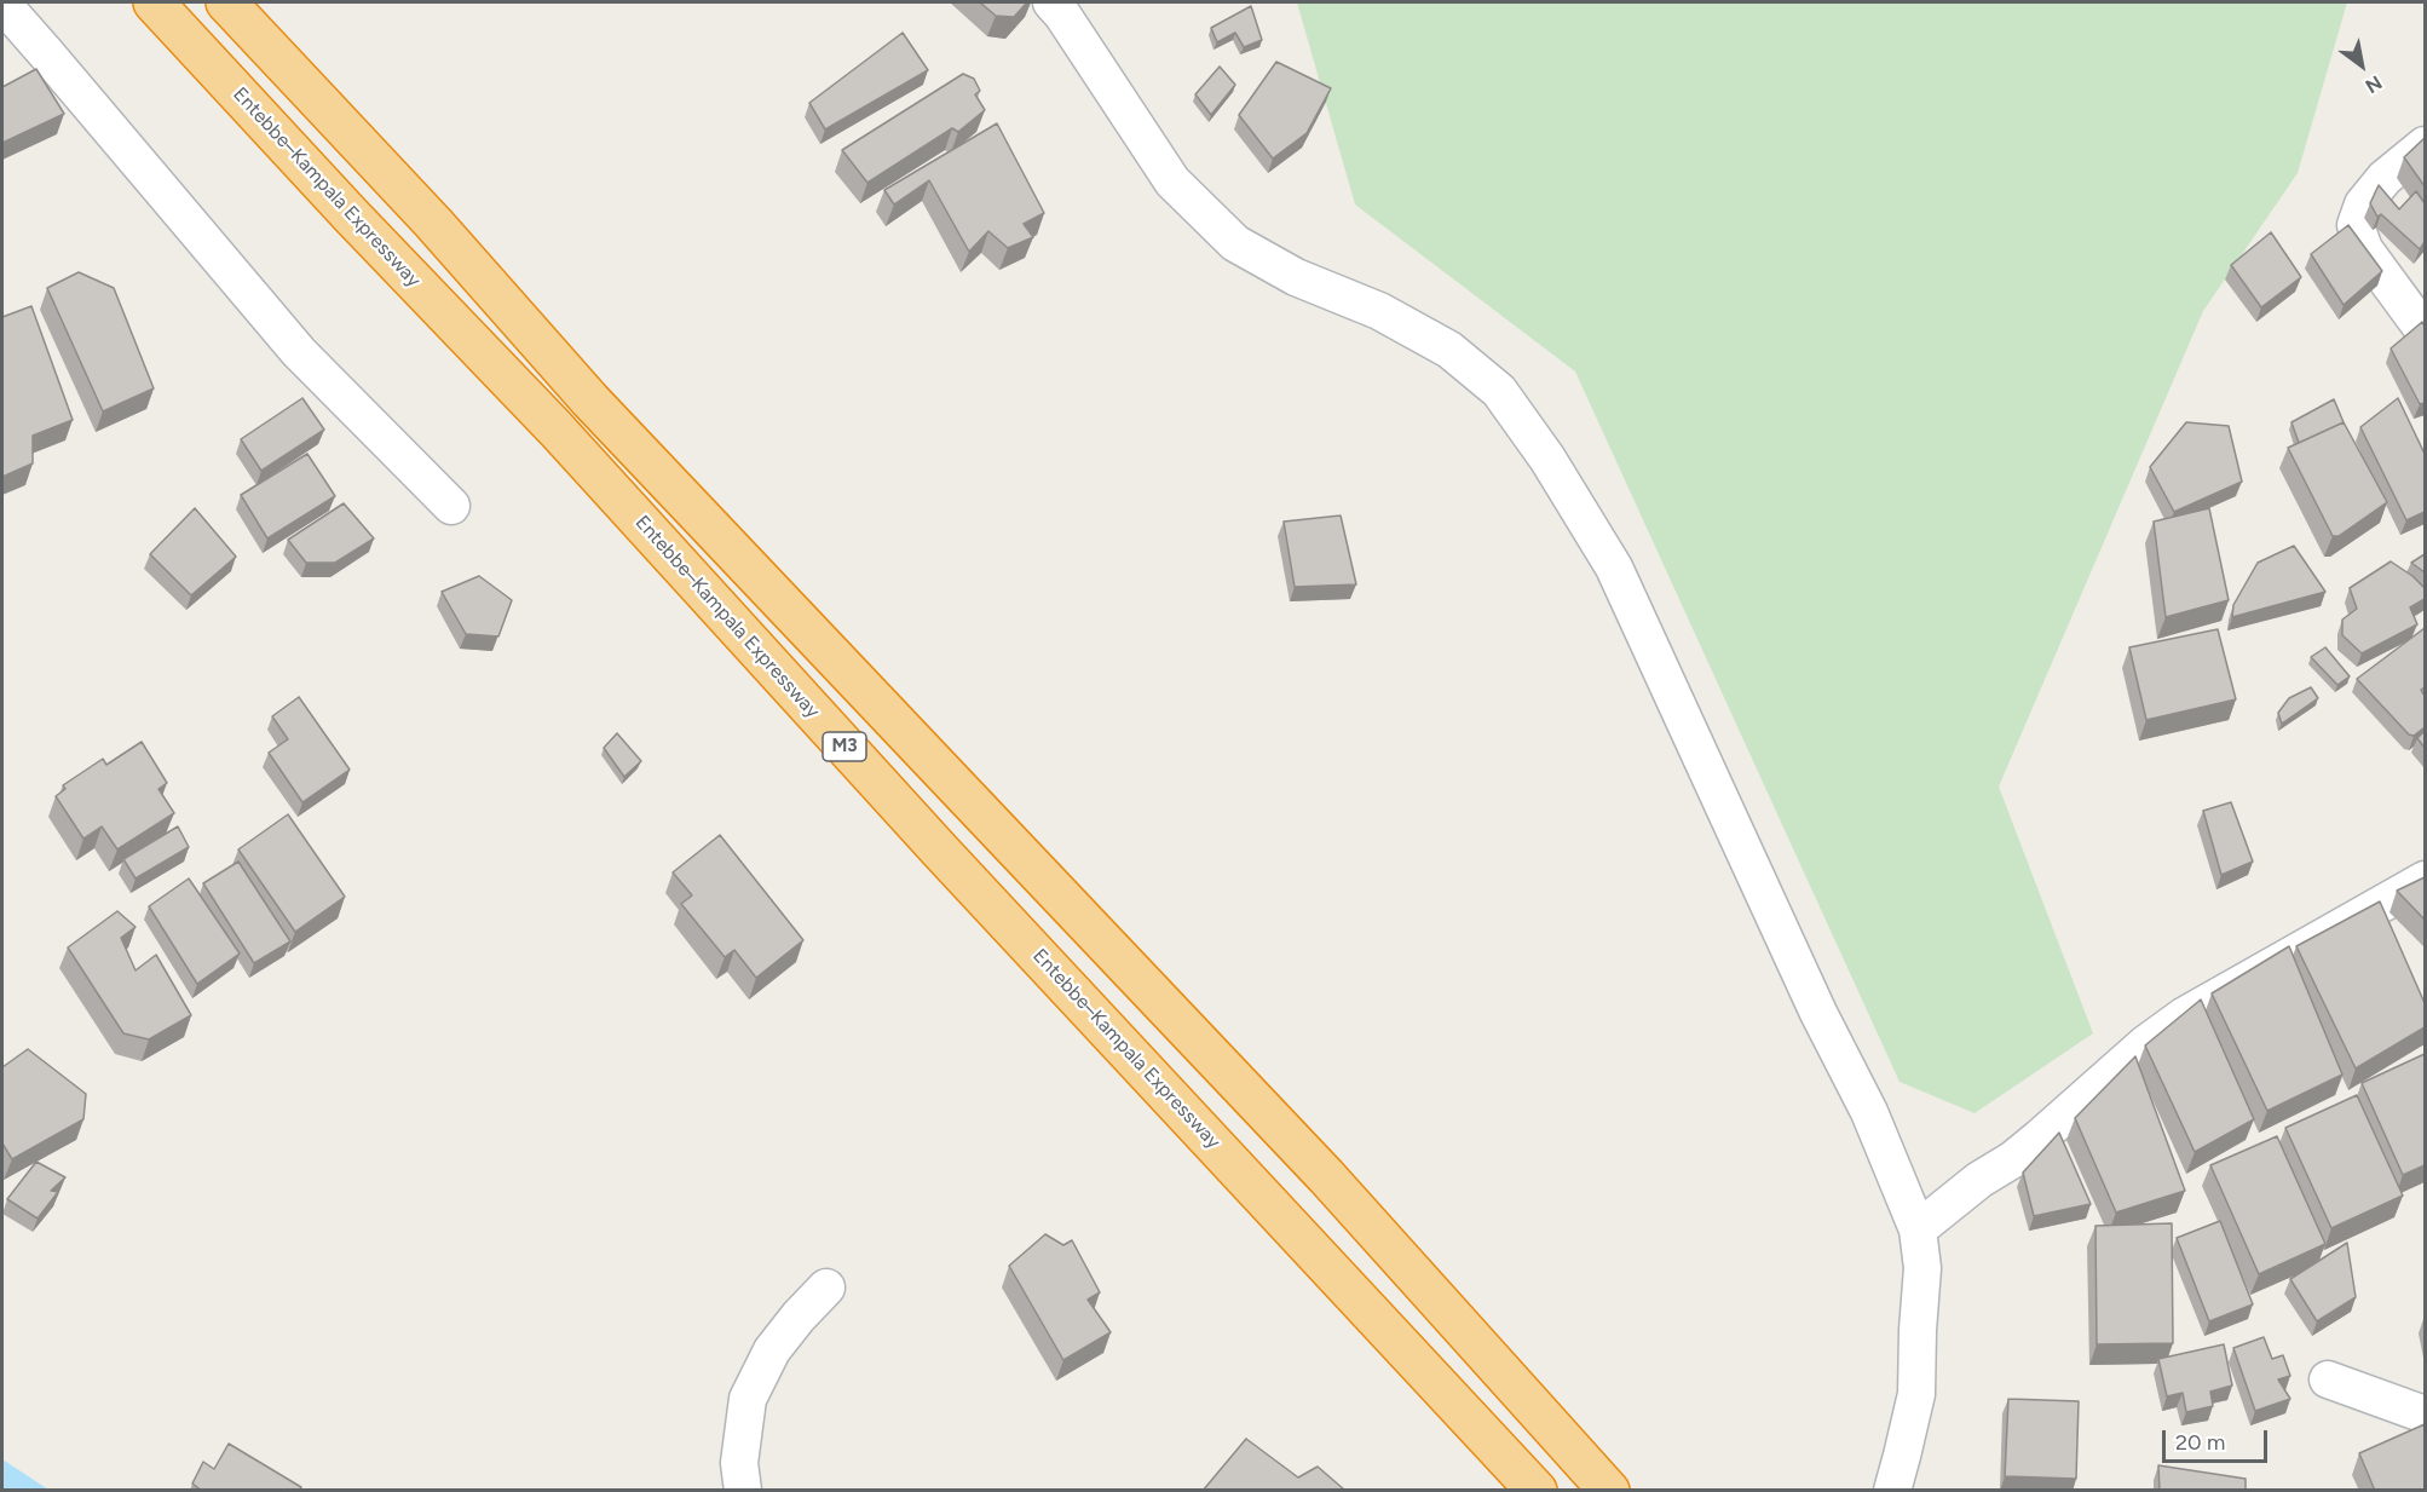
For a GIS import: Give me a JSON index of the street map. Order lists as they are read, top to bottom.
{
  "streets": {
    "highway": ["Entebbe–Kampala Expressway", "M3"]
  },
  "scale_bar": "20 m",
  "north": "bottom right"
}
